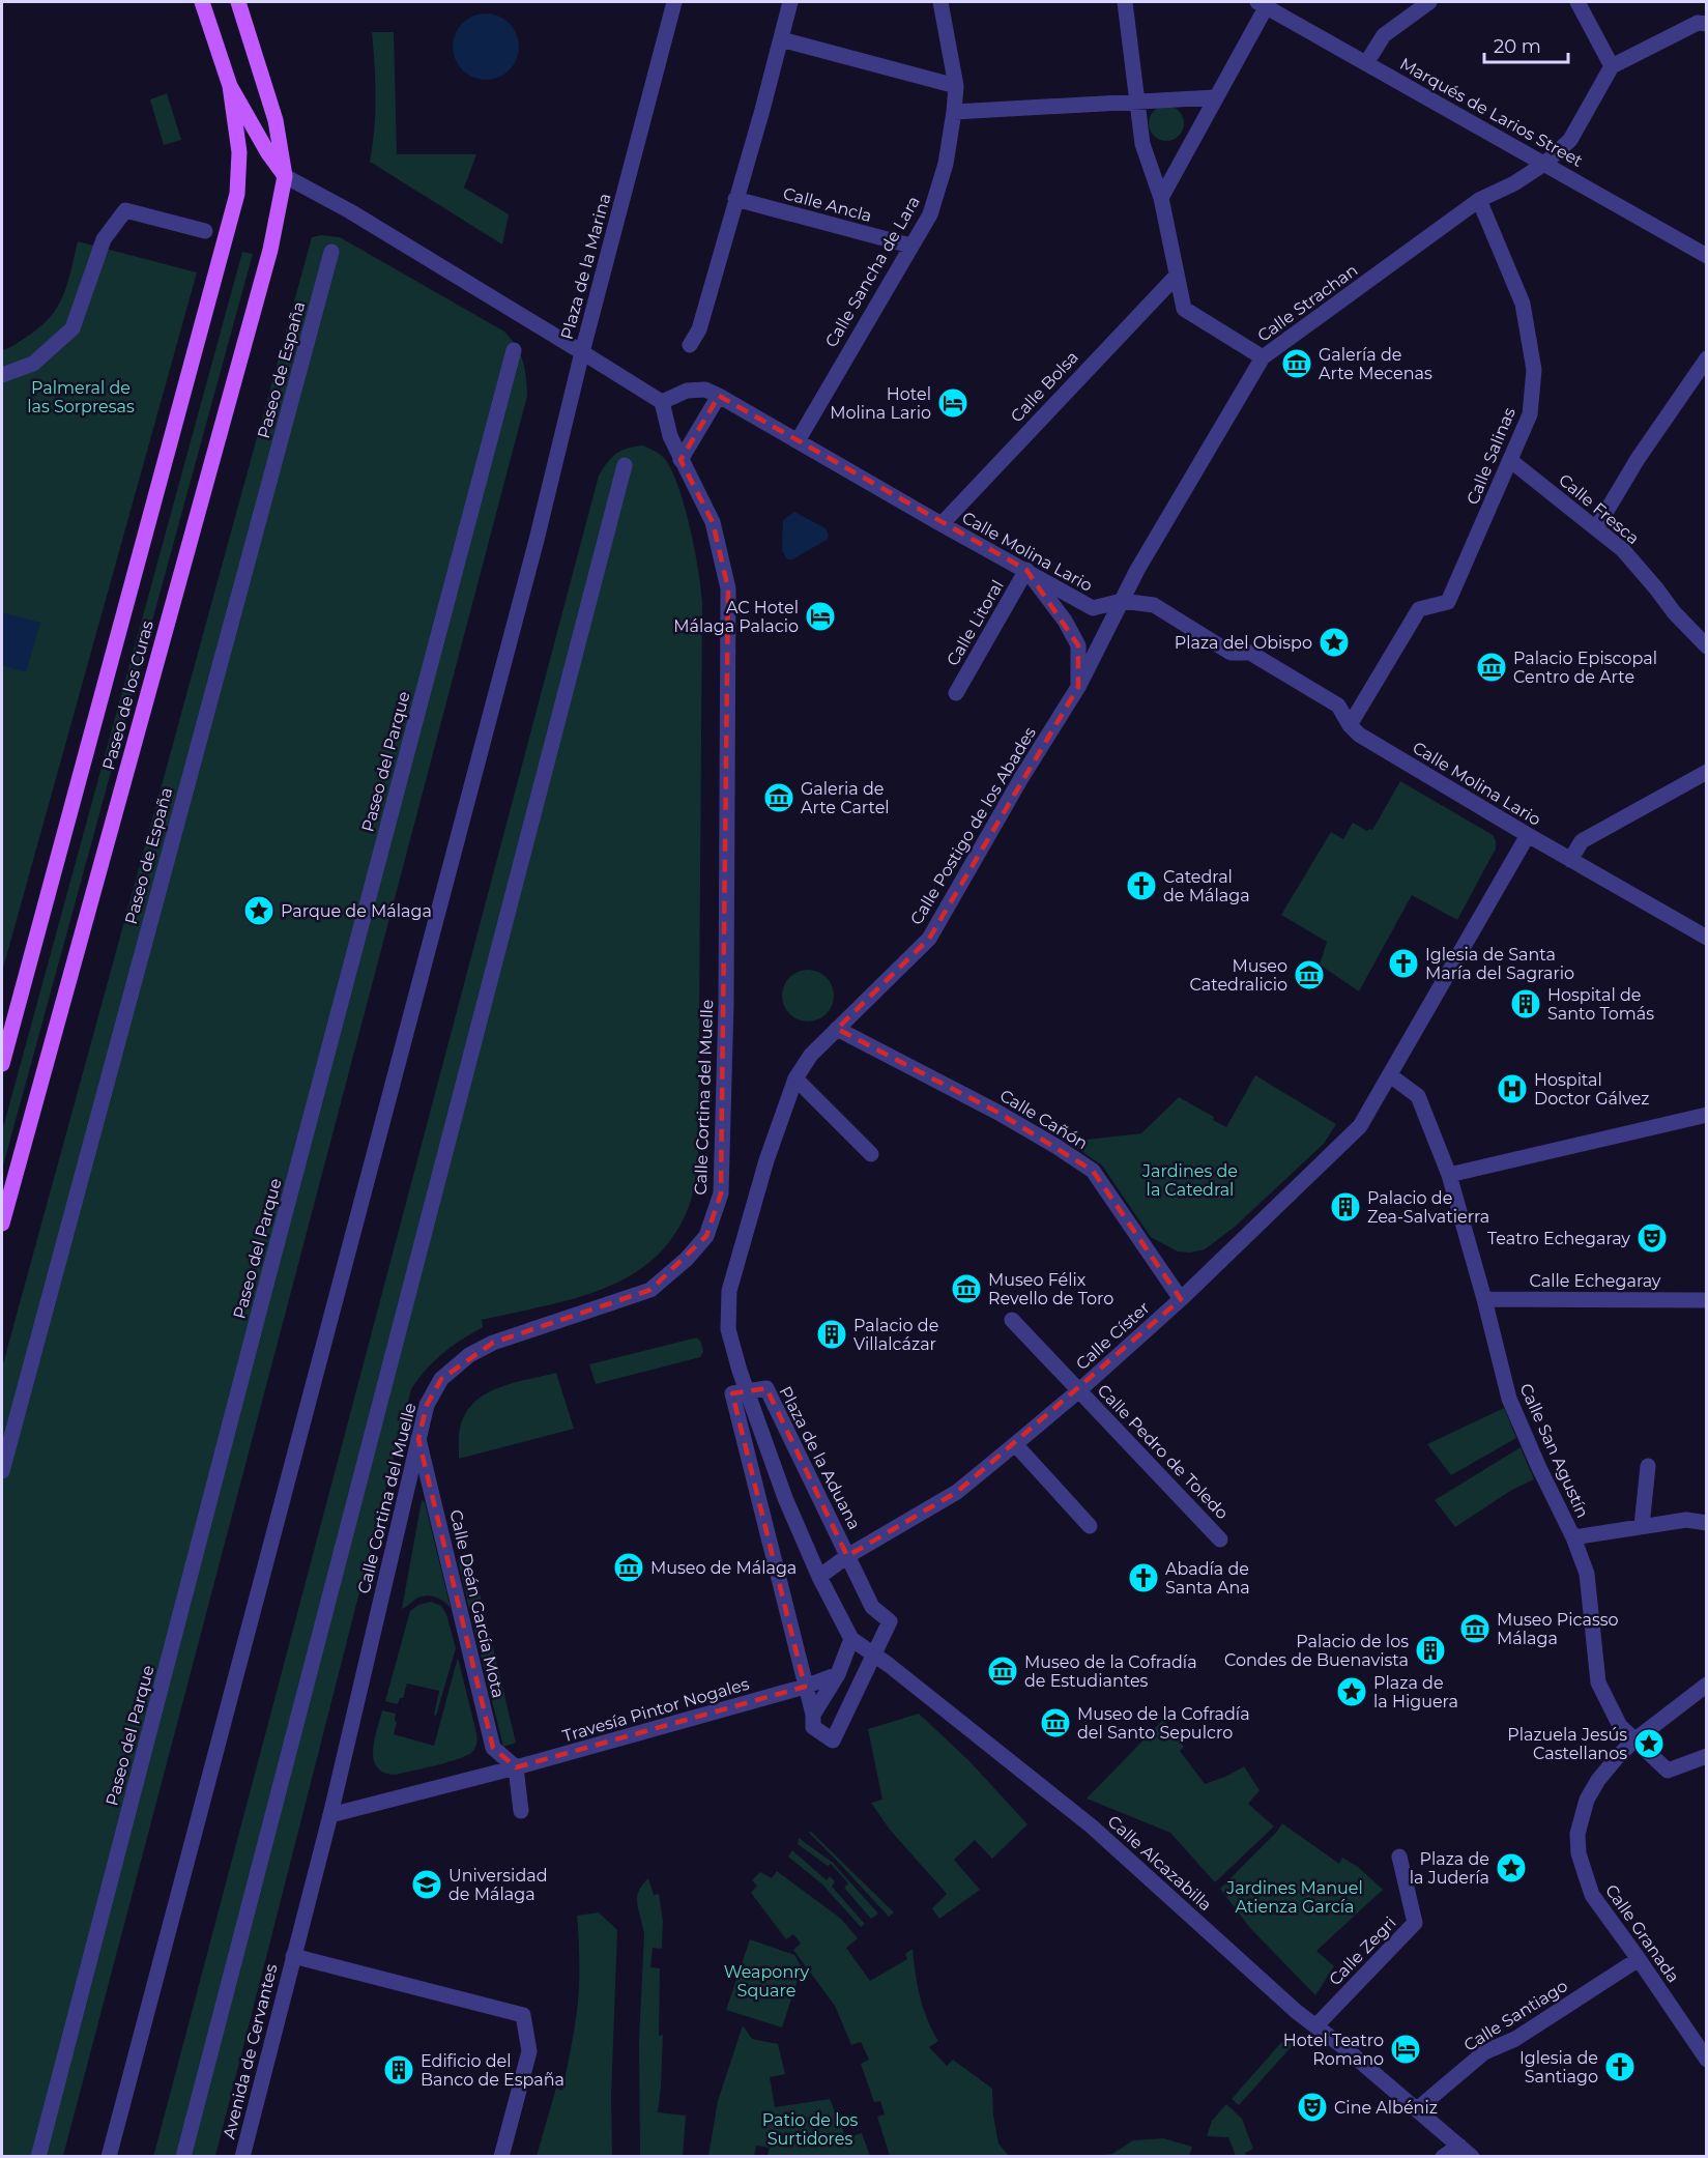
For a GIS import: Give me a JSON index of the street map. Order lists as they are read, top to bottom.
{
  "streets": {
    "main road": ["Paseo de los Curas"],
    "street": [
      "Marqués de Larios Street",
      "Calle Ancla",
      "Plaza de la Marina",
      "Calle Sancha de Lara",
      "Calle Strachan",
      "Paseo de España",
      "Calle Bolsa",
      "Calle Salinas",
      "Calle Fresca",
      "Calle Molina Lario",
      "Calle Litoral",
      "Paseo del Parque",
      "Calle Postigo de los Abades",
      "Calle Cortina del Muelle",
      "Calle Cañón",
      "Calle Echegaray",
      "Calle Císter",
      "Calle San Agustín",
      "Calle Pedro de Toledo",
      "Plaza de la Aduana",
      "Calle Deán García Mota",
      "Travesía Pintor Nogales",
      "Calle Alcazabilla",
      "Calle Granada",
      "Calle Zegri",
      "Calle Santiago",
      "Avenida de Cervantes"
    ]
  },
  "crossings": [
    ["Marqués de Larios Street", "Calle Strachan"],
    ["Calle Ancla", "Calle Sancha de Lara"],
    ["Plaza de la Marina", "Paseo de los Curas"],
    ["Calle Sancha de Lara", "Calle Molina Lario"],
    ["Calle Strachan", "Calle Salinas"],
    ["Calle Strachan", "Calle Molina Lario"],
    ["Calle Strachan", "Calle Postigo de los Abades"],
    ["Calle Bolsa", "Calle Molina Lario"],
    ["Calle Salinas", "Calle Fresca"],
    ["Calle Salinas", "Calle Molina Lario"],
    ["Calle Molina Lario", "Calle Litoral"],
    ["Calle Molina Lario", "Calle Postigo de los Abades"],
    ["Calle Molina Lario", "Calle Cortina del Muelle"],
    ["Calle Molina Lario", "Calle Císter"],
    ["Calle Postigo de los Abades", "Calle Cañón"],
    ["Calle Cortina del Muelle", "Calle Deán García Mota"],
    ["Calle Cortina del Muelle", "Travesía Pintor Nogales"],
    ["Calle Cortina del Muelle", "Avenida de Cervantes"],
    ["Calle Cañón", "Calle Císter"],
    ["Calle Echegaray", "Calle San Agustín"],
    ["Calle Císter", "Calle San Agustín"],
    ["Calle Císter", "Calle Pedro de Toledo"],
    ["Calle Císter", "Plaza de la Aduana"],
    ["Calle San Agustín", "Calle Granada"],
    ["Plaza de la Aduana", "Travesía Pintor Nogales"],
    ["Plaza de la Aduana", "Calle Alcazabilla"],
    ["Calle Deán García Mota", "Travesía Pintor Nogales"],
    ["Calle Alcazabilla", "Calle Zegri"],
    ["Calle Alcazabilla", "Calle Santiago"],
    ["Calle Granada", "Calle Santiago"]
  ],
  "parks": [
    "Palmeral de las Sorpresas",
    "Jardines de la Catedral",
    "Jardines Manuel Atienza García",
    "Weaponry Square",
    "Patio de los Surtidores"
  ],
  "places": {
    "museum": [
      "Galería de Arte Mecenas",
      "Palacio Episcopal Centro de Arte",
      "Galeria de Arte Cartel",
      "Museo Catedralicio",
      "Museo Félix Revello de Toro",
      "Museo de Málaga",
      "Museo Picasso Málaga",
      "Museo de la Cofradía de Estudiantes",
      "Museo de la Cofradía del Santo Sepulcro"
    ],
    "hotel": ["Hotel Molina Lario", "AC Hotel Málaga Palacio", "Hotel Teatro Romano"],
    "place": [
      "Plaza del Obispo",
      "Parque de Málaga",
      "Plaza de la Higuera",
      "Plazuela Jesús Castellanos",
      "Plaza de la Judería"
    ],
    "church": [
      "Catedral de Málaga",
      "Iglesia de Santa María del Sagrario",
      "Abadía de Santa Ana",
      "Iglesia de Santiago"
    ],
    "building": [
      "Hospital de Santo Tomás",
      "Palacio de Zea-Salvatierra",
      "Palacio de Villalcázar",
      "Palacio de los Condes de Buenavista",
      "Edificio del Banco de España"
    ],
    "hospital": ["Hospital Doctor Gálvez"],
    "theatre": ["Teatro Echegaray", "Cine Albéniz"],
    "school or university": ["Universidad de Málaga"]
  },
  "scale_bar": "20 m"
}
